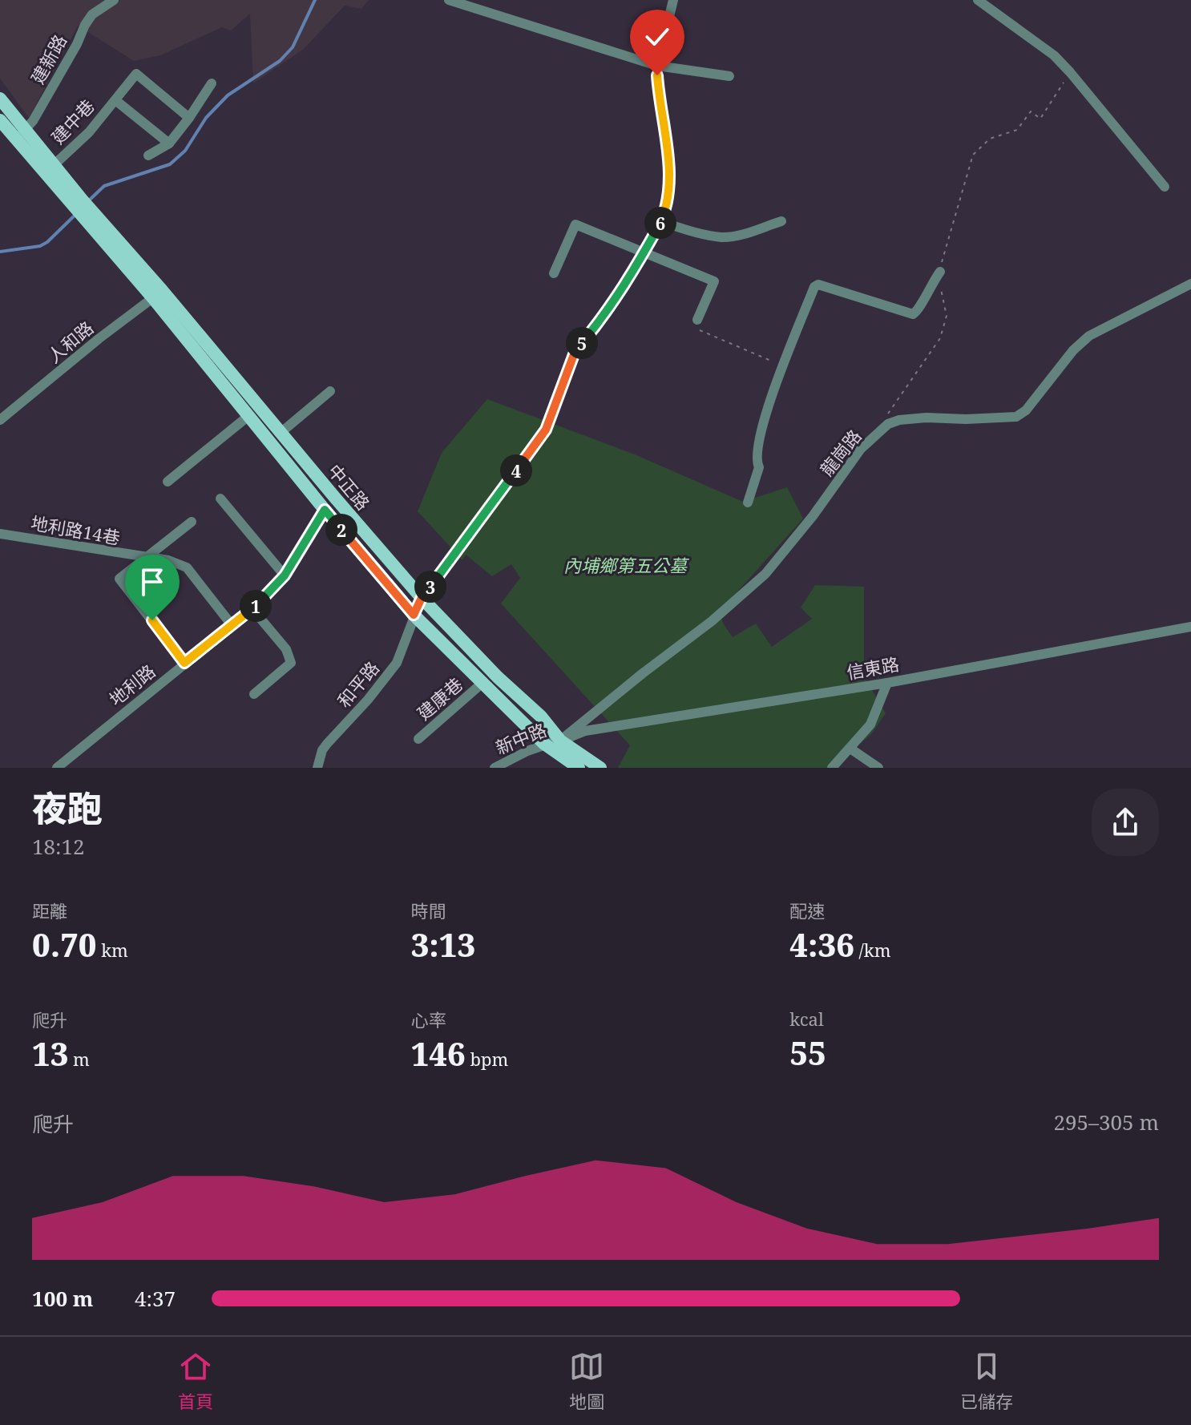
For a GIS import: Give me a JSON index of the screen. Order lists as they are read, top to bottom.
{
  "streets": {
    "main road": ["中正路"],
    "street": [
      "建新路",
      "建中巷",
      "人和路",
      "龍崗路",
      "地利路14巷",
      "信東路",
      "和平路",
      "地利路",
      "建康巷",
      "新中路"
    ]
  },
  "crossings": [
    ["建新路", "中正路"],
    ["建中巷", "中正路"],
    ["人和路", "中正路"],
    ["龍崗路", "中正路"],
    ["龍崗路", "信東路"],
    ["龍崗路", "新中路"],
    ["中正路", "信東路"],
    ["中正路", "和平路"],
    ["中正路", "地利路"],
    ["中正路", "建康巷"],
    ["中正路", "新中路"],
    ["地利路14巷", "地利路"],
    ["信東路", "新中路"]
  ],
  "parks": ["內埔鄉第五公墓"],
  "page": {
    "pins": [
      "6",
      "5",
      "4",
      "2",
      "3",
      "1"
    ],
    "heading": ["夜跑", "18:12"],
    "stats": [
      ["距離", "0.70 km"],
      ["時間", "3:13"],
      ["配速", "4:36 /km"],
      ["爬升", "13 m"],
      ["心率", "146 bpm"],
      ["kcal", "55"]
    ],
    "chart": ["爬升", "295–305 m"],
    "list": [
      {
        "name": "100 m",
        "note": "4:37"
      }
    ],
    "tabs": ["首頁", "地圖", "已儲存"]
  }
}
